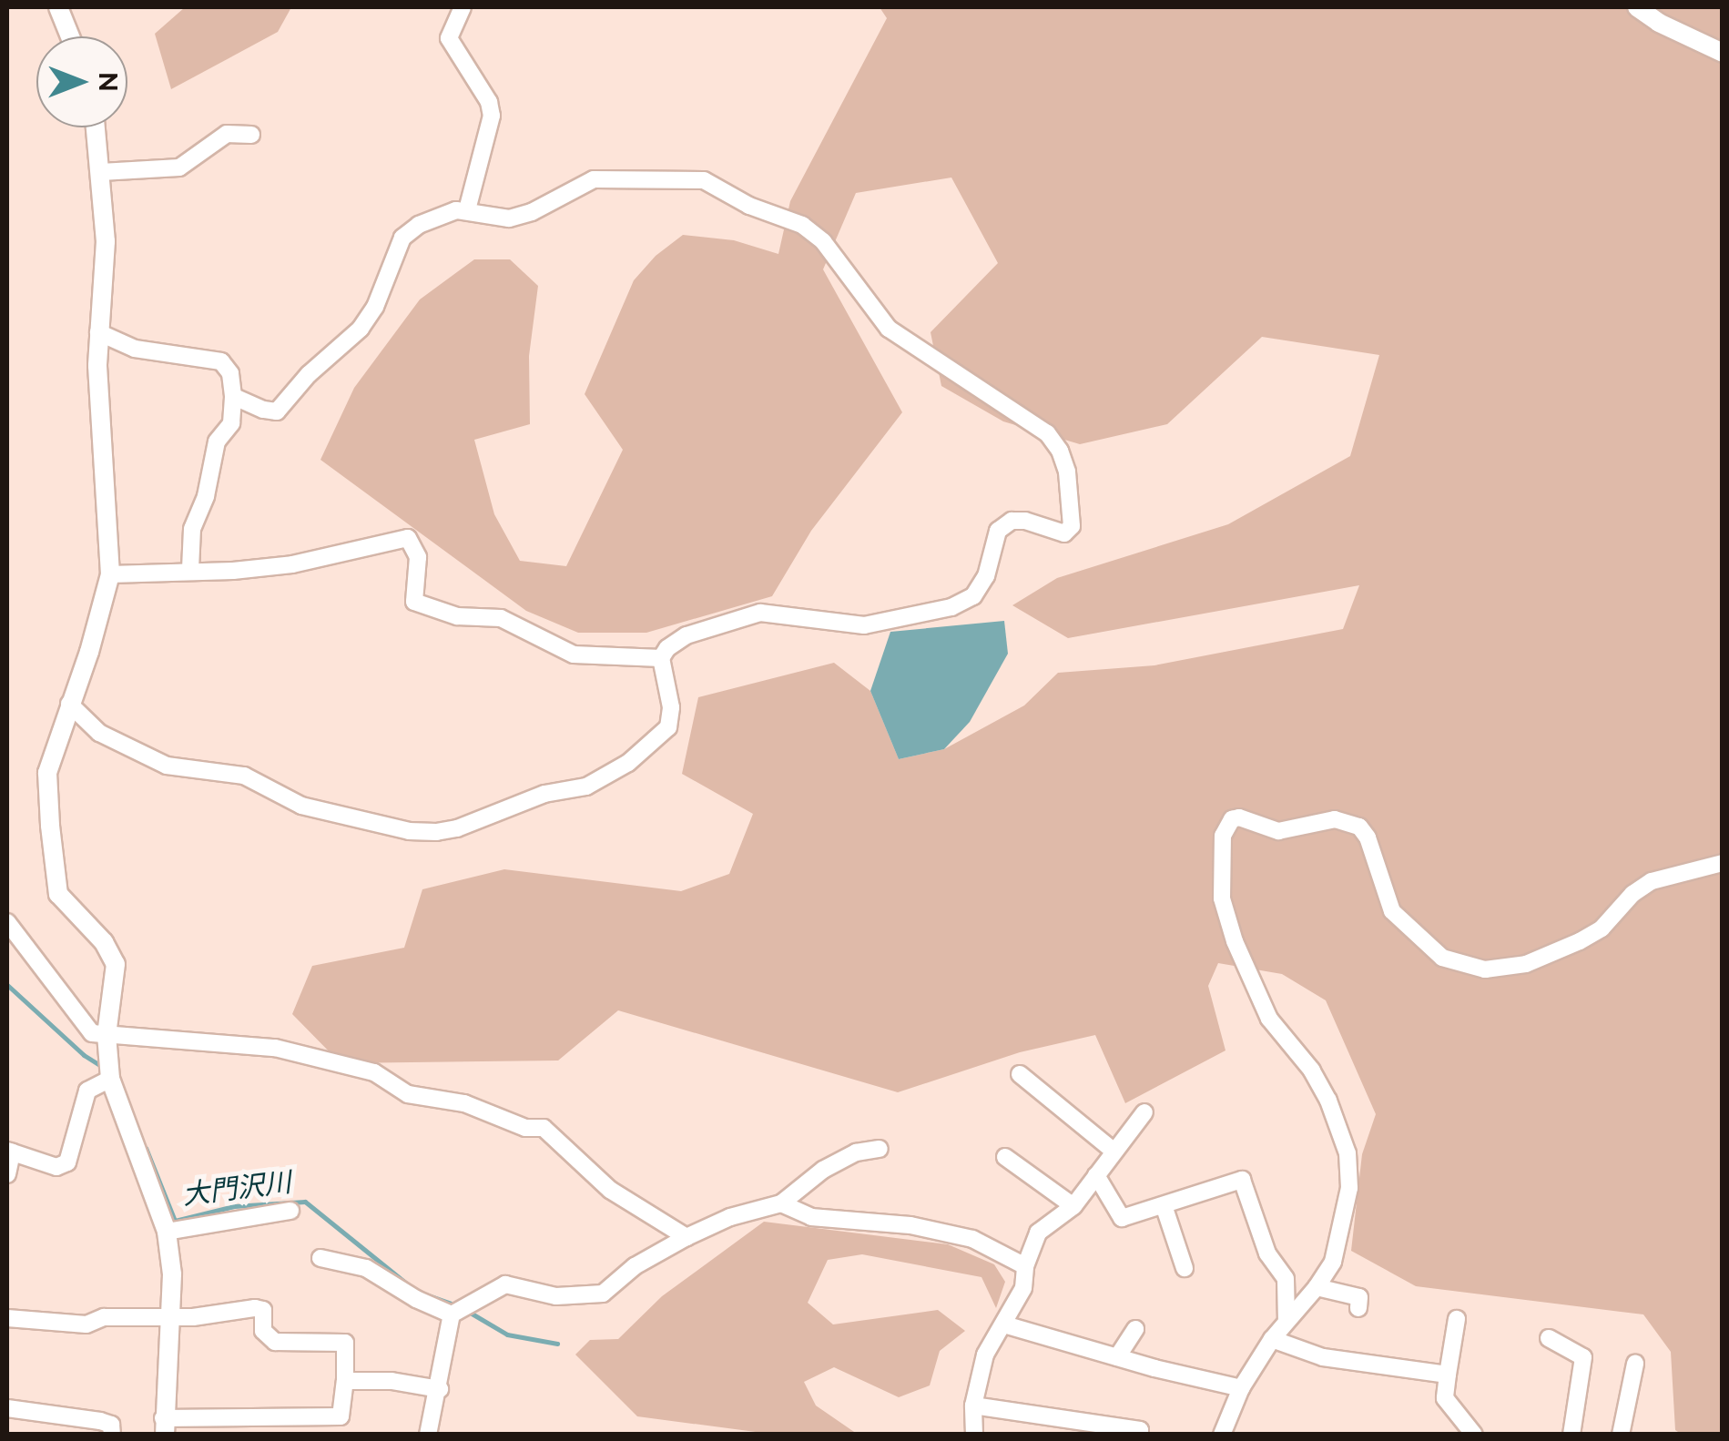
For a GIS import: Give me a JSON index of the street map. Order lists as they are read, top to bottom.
{
  "water": ["大門沢川"],
  "north": "right"
}
